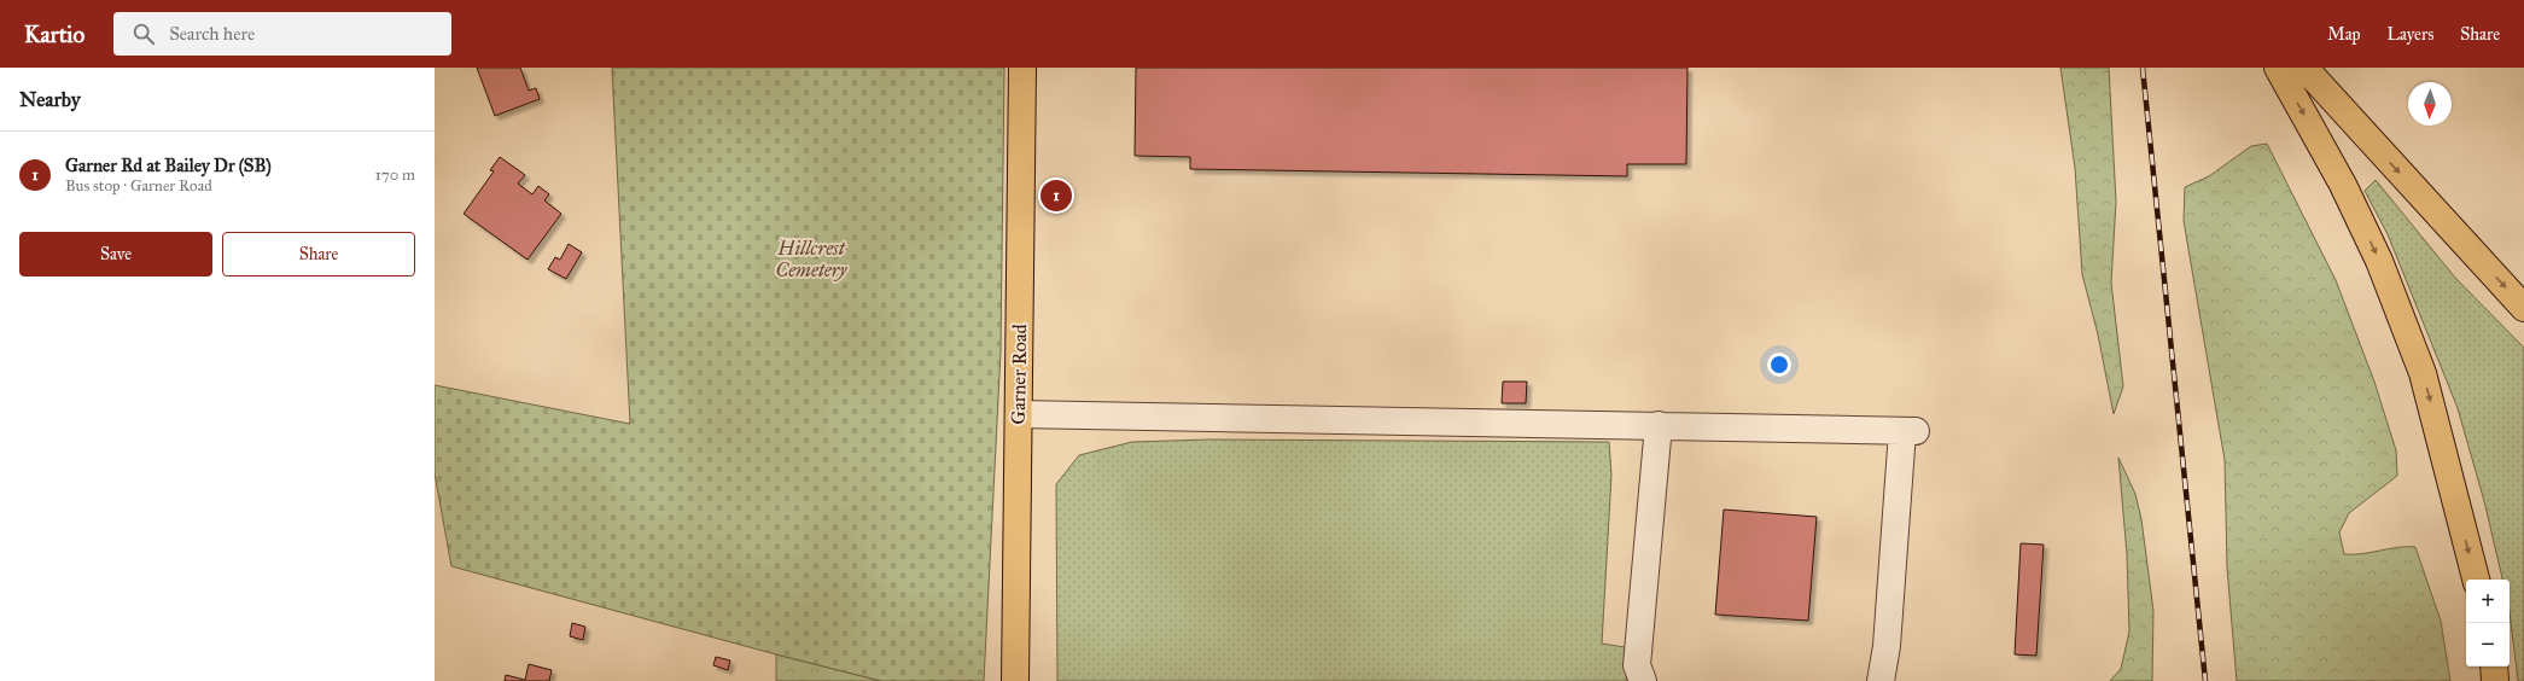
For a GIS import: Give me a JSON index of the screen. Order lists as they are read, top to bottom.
{
  "streets": {
    "main road": ["Garner Road"]
  },
  "parks": ["Hillcrest Cemetery"],
  "north": "bottom",
  "page": {
    "header": "Kartio",
    "search": "Search here",
    "nav": ["Map", "Layers", "Share"],
    "heading": "Nearby",
    "list": [
      {
        "mark": "1",
        "name": "Garner Rd at Bailey Dr (SB)",
        "note": "Bus stop · Garner Road",
        "value": "170 m"
      }
    ],
    "pins": "1",
    "buttons": ["Save", "Share"],
    "map_buttons": ["+", "−"]
  }
}
